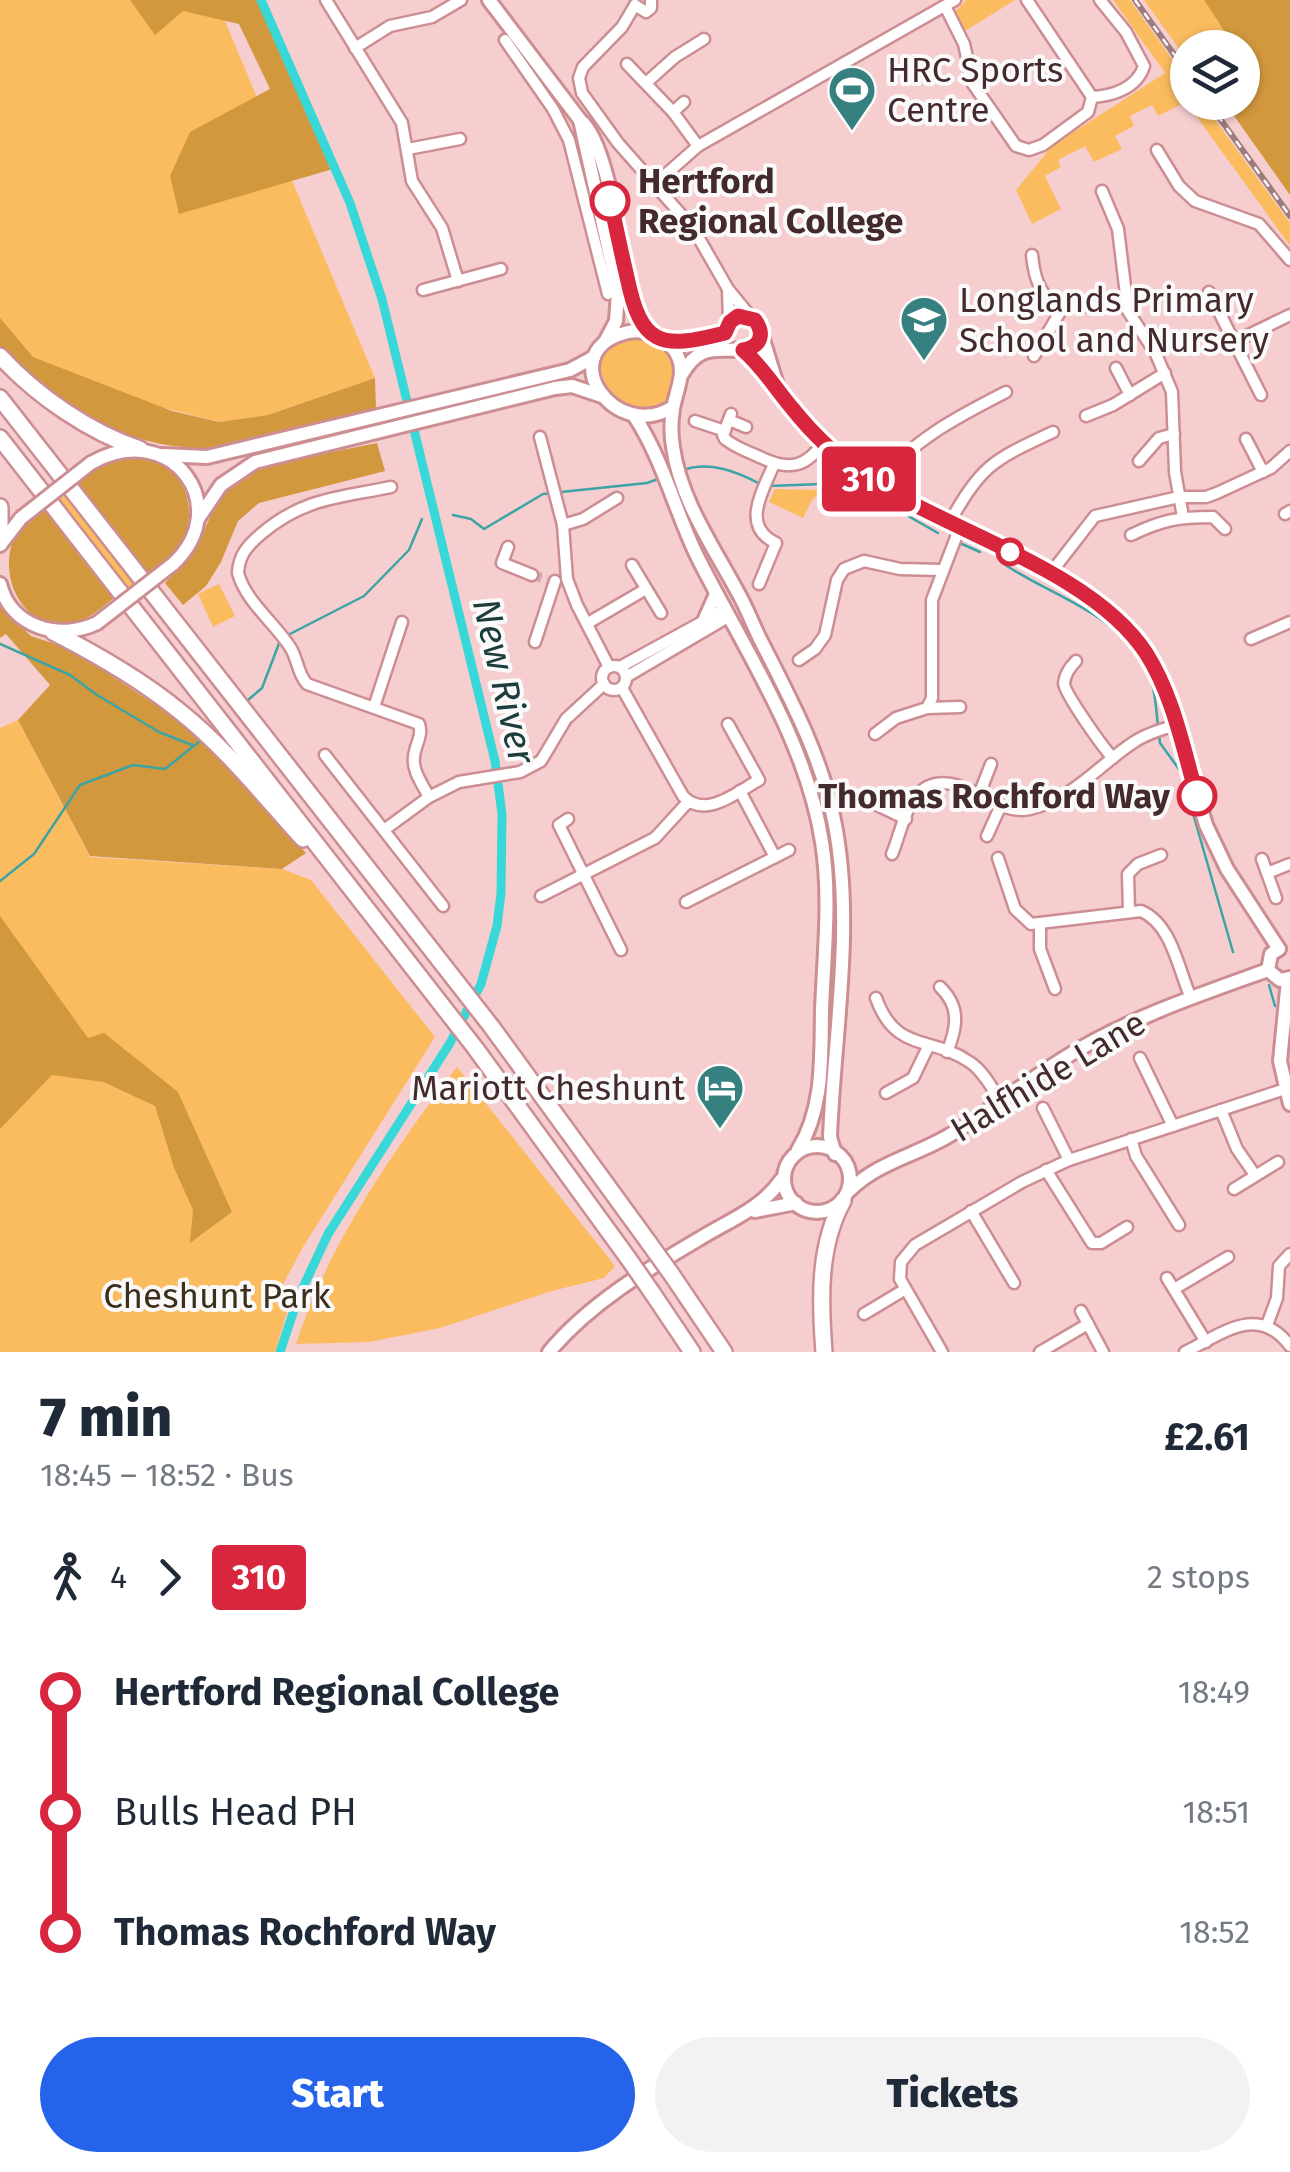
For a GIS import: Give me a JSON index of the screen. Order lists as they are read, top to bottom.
{
  "streets": {
    "main road": ["Halfhide Lane"]
  },
  "water": ["New River"],
  "parks": ["Cheshunt Park"],
  "places": {
    "sports": ["HRC Sports Centre"],
    "other": ["Hertford Regional College", "Thomas Rochford Way"],
    "school or university": ["Longlands Primary School and Nursery"],
    "hotel": ["Mariott Cheshunt"]
  },
  "lines": ["bus line 310"],
  "page": {
    "on_map": "310",
    "heading": ["7 min", "18:45 – 18:52 · Bus", "£2.61"],
    "legs": ["4", "310", "2 stops"],
    "list": [
      {
        "name": "Hertford Regional College",
        "value": "18:49"
      },
      {
        "name": "Bulls Head PH",
        "value": "18:51"
      },
      {
        "name": "Thomas Rochford Way",
        "value": "18:52"
      }
    ],
    "buttons": ["Start", "Tickets"]
  }
}
